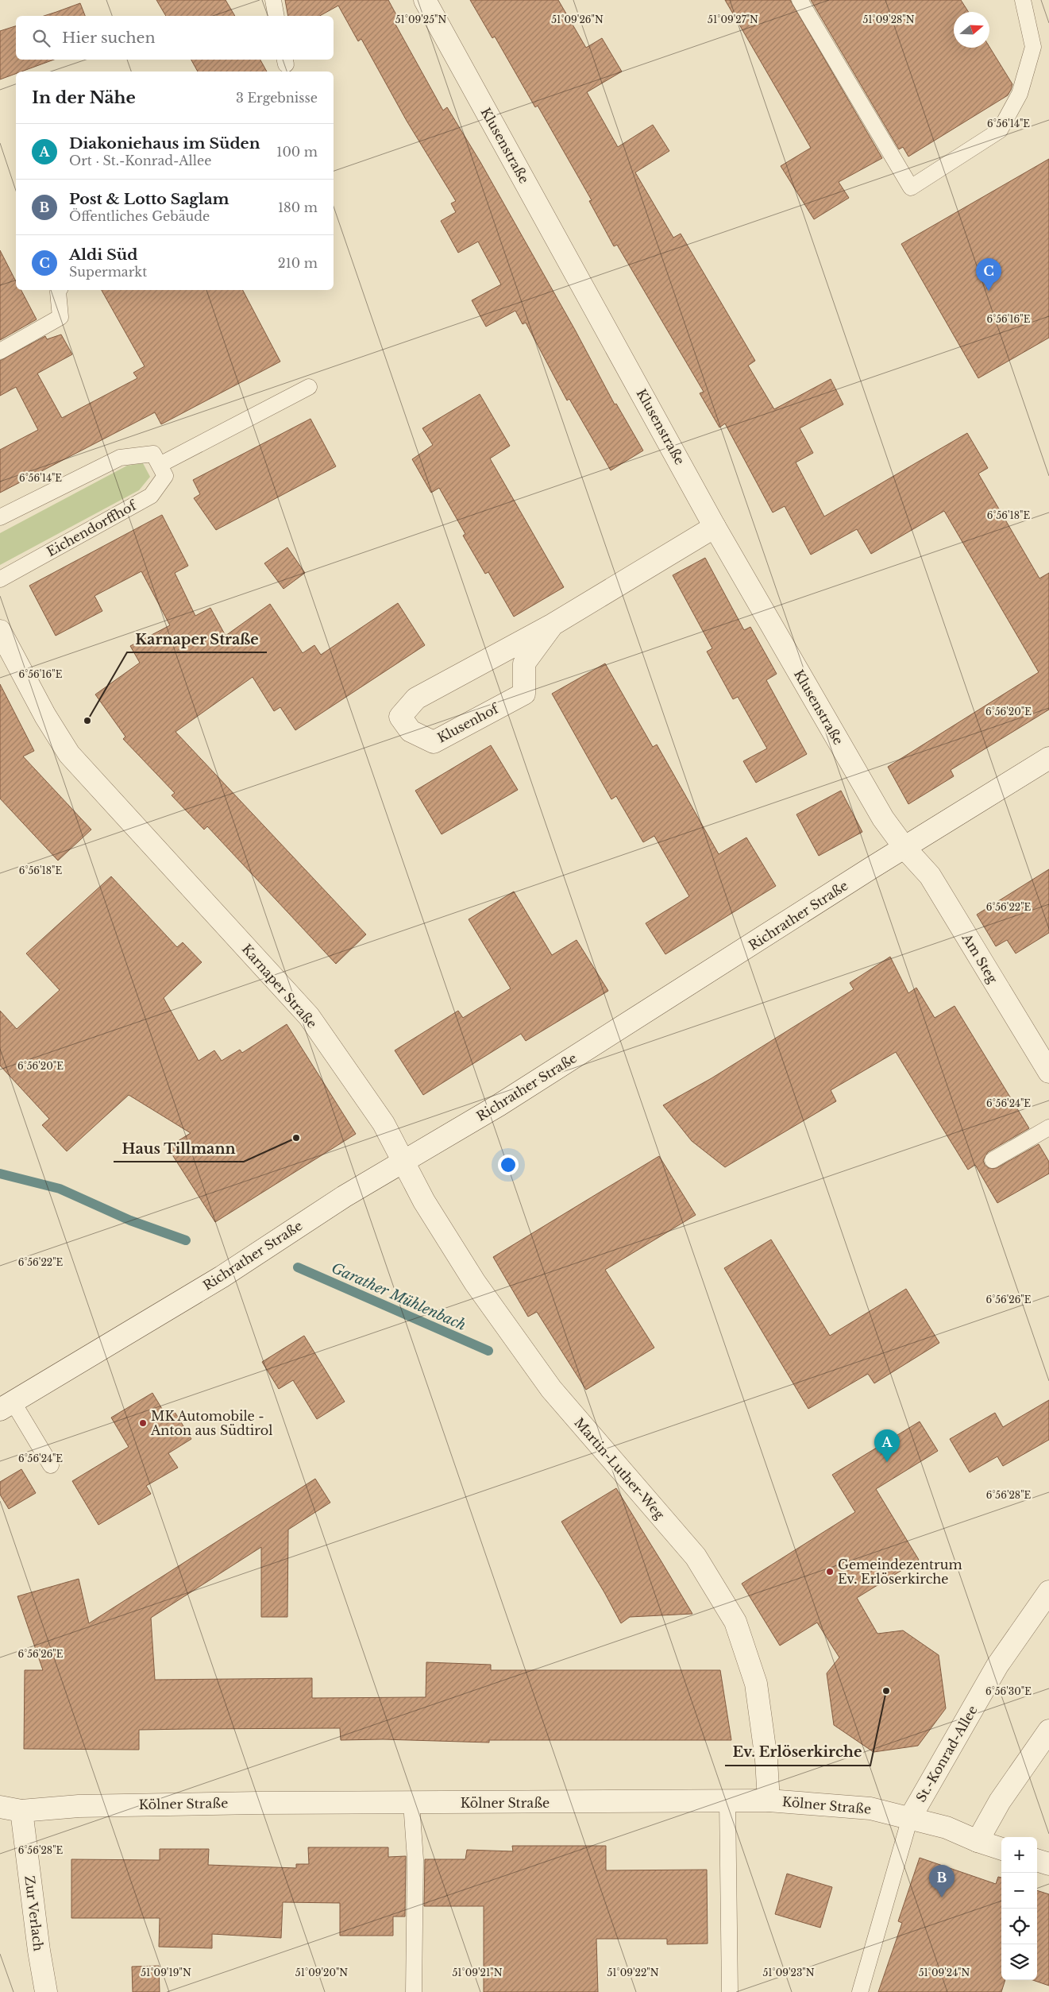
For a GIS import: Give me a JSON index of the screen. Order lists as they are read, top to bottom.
{
  "streets": {
    "street": [
      "Klusenstraße",
      "Klusenhof",
      "Richrather Straße",
      "Am Steg",
      "Karnaper Straße",
      "Martin-Luther-Weg",
      "St.-Konrad-Allee",
      "Kölner Straße",
      "Zur Verlach"
    ],
    "lane": ["Eichendorffhof"]
  },
  "crossings": [
    ["Klusenstraße", "Klusenhof"],
    ["Klusenstraße", "Richrather Straße"],
    ["Klusenstraße", "Am Steg"],
    ["Richrather Straße", "Am Steg"],
    ["Richrather Straße", "Karnaper Straße"],
    ["Richrather Straße", "Martin-Luther-Weg"],
    ["Karnaper Straße", "Martin-Luther-Weg"],
    ["Martin-Luther-Weg", "Kölner Straße"],
    ["St.-Konrad-Allee", "Kölner Straße"],
    ["Kölner Straße", "Zur Verlach"]
  ],
  "water": ["Garather Mühlenbach"],
  "places": [
    "Karnaper Straße",
    "Haus Tillmann",
    "MK Automobile - Anton aus Südtirol",
    "Gemeindezentrum Ev. Erlöserkirche",
    "Ev. Erlöserkirche"
  ],
  "north": "right",
  "page": {
    "search": "Hier suchen",
    "heading": ["In der Nähe", "3 Ergebnisse"],
    "list": [
      {
        "mark": "A",
        "name": "Diakoniehaus im Süden",
        "note": "Ort · St.-Konrad-Allee",
        "value": "100 m"
      },
      {
        "mark": "B",
        "name": "Post & Lotto Saglam",
        "note": "Öffentliches Gebäude",
        "value": "180 m"
      },
      {
        "mark": "C",
        "name": "Aldi Süd",
        "note": "Supermarkt",
        "value": "210 m"
      }
    ],
    "pins": ["C", "A", "B"],
    "map_buttons": ["+", "−"]
  },
  "coordinates": [
    "51°09'25\"N",
    "51°09'26\"N",
    "51°09'27\"N",
    "51°09'28\"N",
    "6°56'14\"E",
    "6°56'16\"E",
    "6°56'18\"E",
    "6°56'20\"E",
    "6°56'22\"E",
    "6°56'24\"E",
    "6°56'26\"E",
    "6°56'28\"E",
    "6°56'30\"E",
    "51°09'19\"N",
    "51°09'20\"N",
    "51°09'21\"N",
    "51°09'22\"N",
    "51°09'23\"N",
    "51°09'24\"N"
  ]
}
